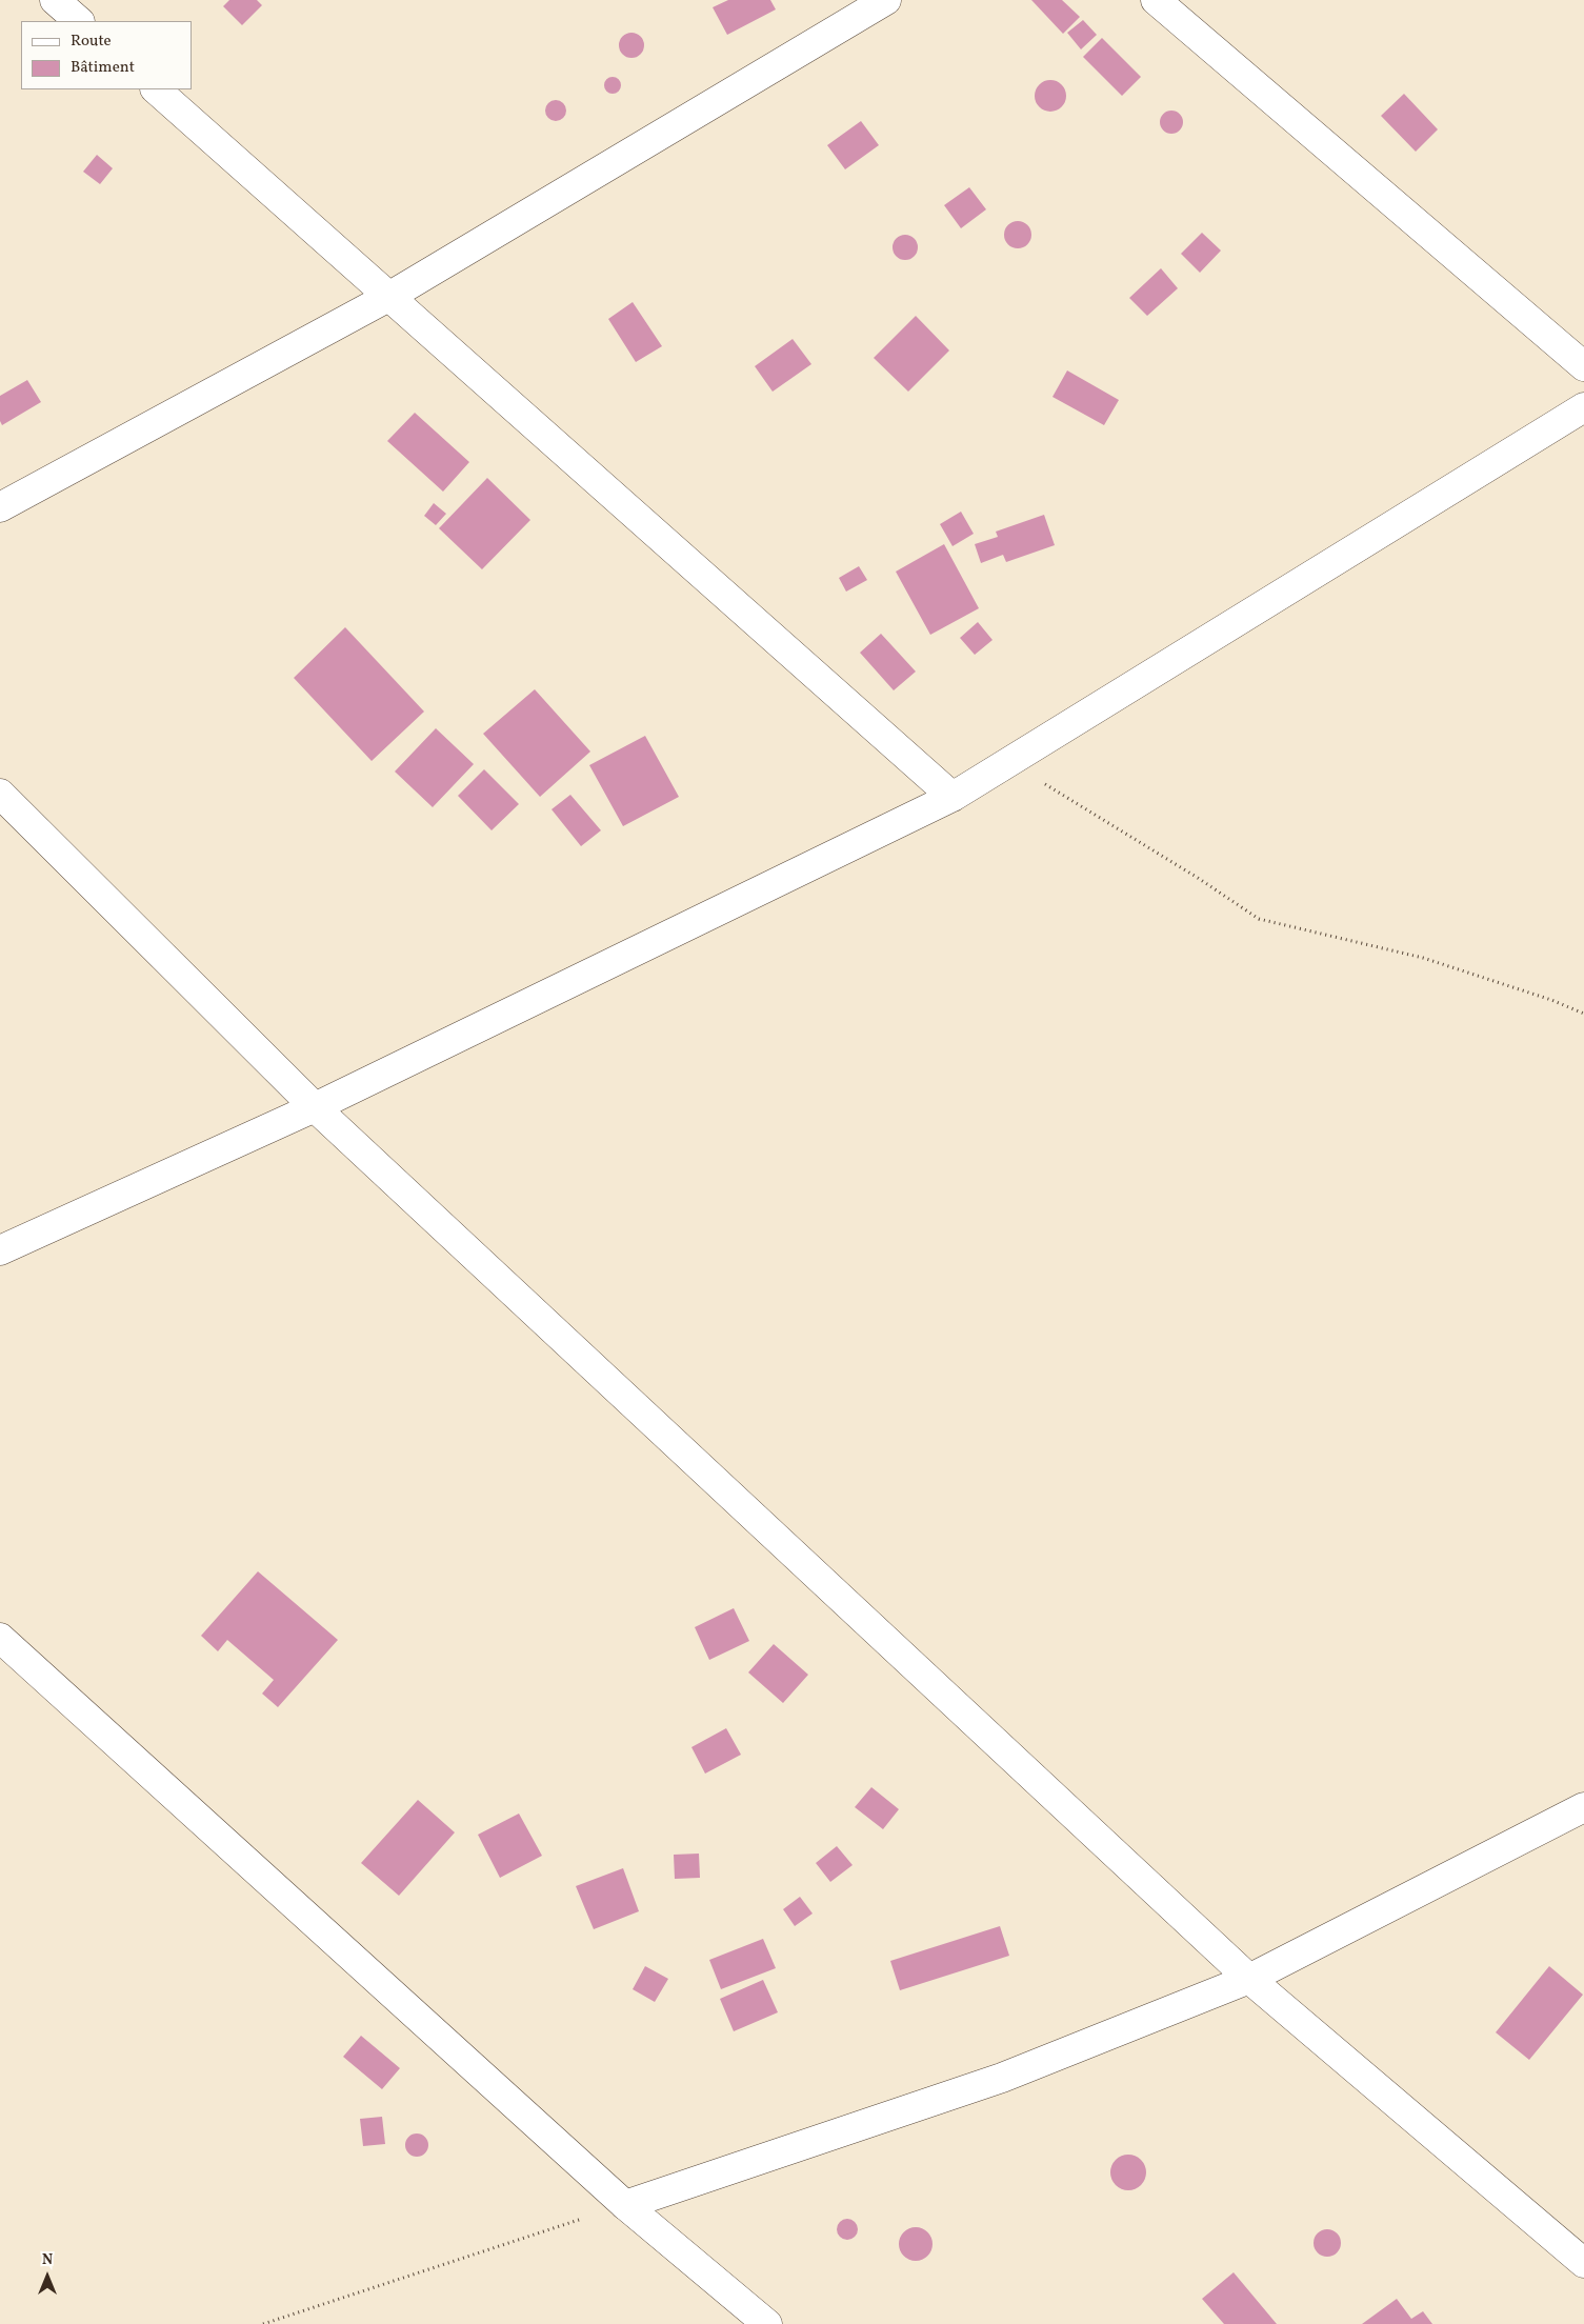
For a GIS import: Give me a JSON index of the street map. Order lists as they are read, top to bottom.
{
  "legend": ["Route", "Bâtiment"],
  "north": "top"
}
